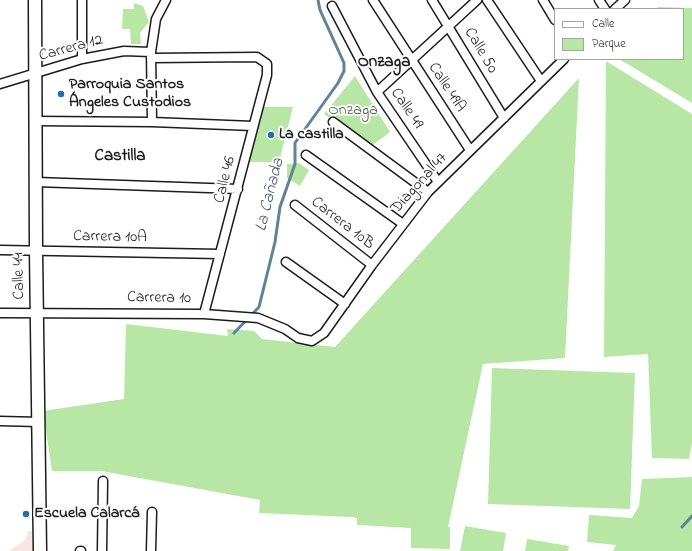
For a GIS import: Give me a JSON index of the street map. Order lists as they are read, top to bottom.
{
  "streets": {
    "street": [
      "Carrera 12",
      "Calle 50",
      "Calle 49A",
      "Calle 49",
      "Calle 46",
      "Diagonal 47",
      "Carrera 10B",
      "Carrera 10A",
      "Calle 44",
      "Carrera 10"
    ]
  },
  "crossings": [
    ["Carrera 12", "Calle 46"],
    ["Carrera 12", "Calle 44"],
    ["Calle 50", "Diagonal 47"],
    ["Calle 49A", "Diagonal 47"],
    ["Calle 49", "Diagonal 47"],
    ["Calle 46", "Carrera 10A"],
    ["Calle 46", "Carrera 10"],
    ["Diagonal 47", "Carrera 10B"],
    ["Diagonal 47", "Carrera 10"],
    ["Carrera 10A", "Calle 44"],
    ["Calle 44", "Carrera 10"]
  ],
  "districts": ["Onzaga", "Castilla"],
  "water": ["La Cañada"],
  "parks": ["Onzaga"],
  "places": ["Parroquia Santos Ángeles Custodios", "La castilla", "Escuela Calarcá"],
  "legend": ["Calle", "Parque"]
}
